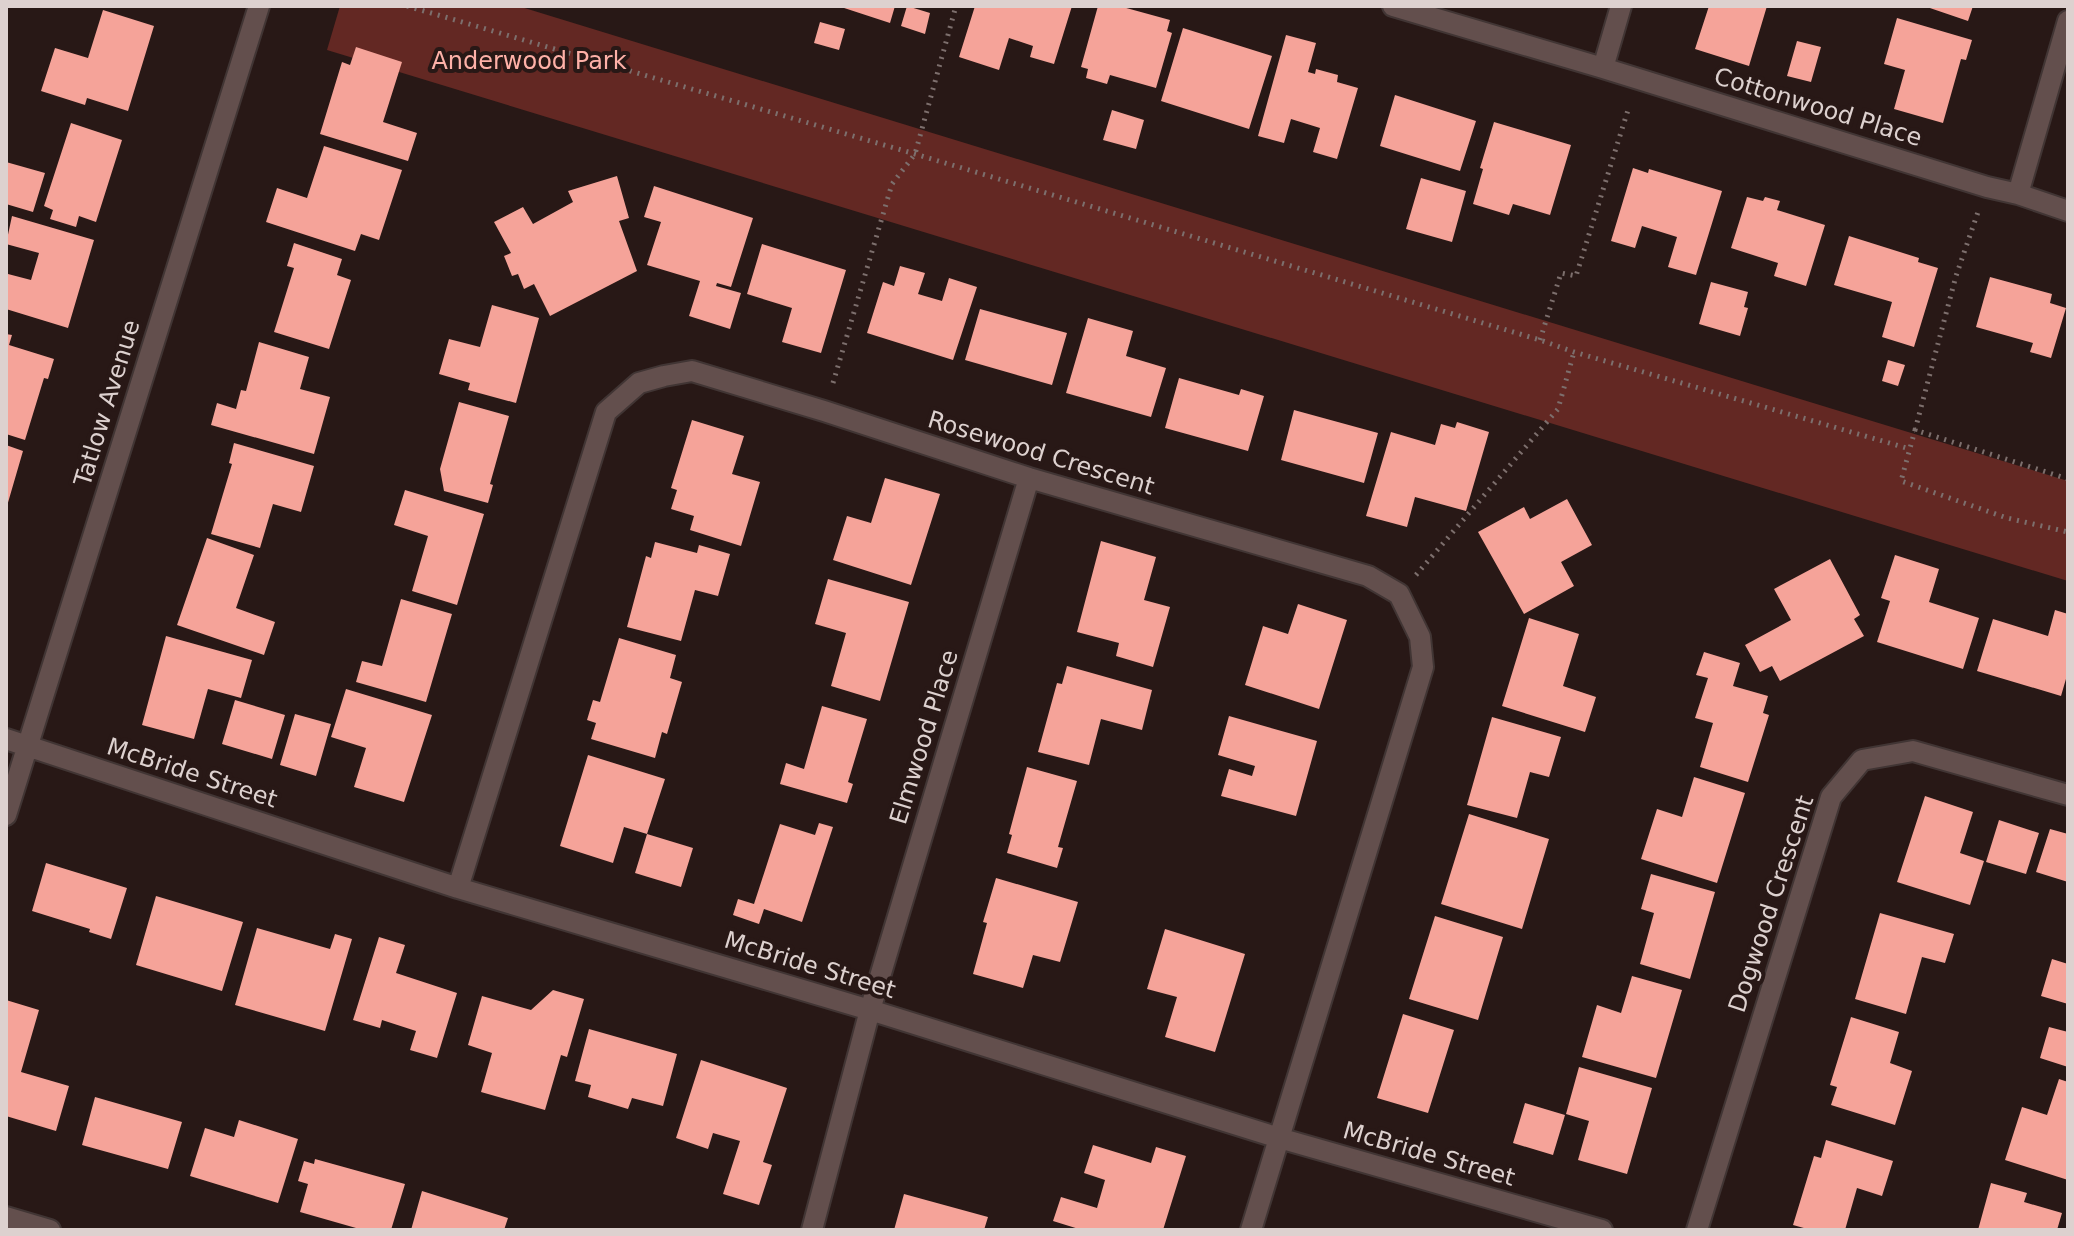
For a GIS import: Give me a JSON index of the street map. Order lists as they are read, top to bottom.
{
  "streets": {
    "street": [
      "Cottonwood Place",
      "Tatlow Avenue",
      "Rosewood Crescent",
      "Elmwood Place",
      "McBride Street",
      "Dogwood Crescent"
    ]
  },
  "crossings": [
    ["Tatlow Avenue", "McBride Street"],
    ["Rosewood Crescent", "Elmwood Place"],
    ["Rosewood Crescent", "McBride Street"],
    ["Elmwood Place", "McBride Street"]
  ],
  "parks": ["Anderwood Park"]
}
